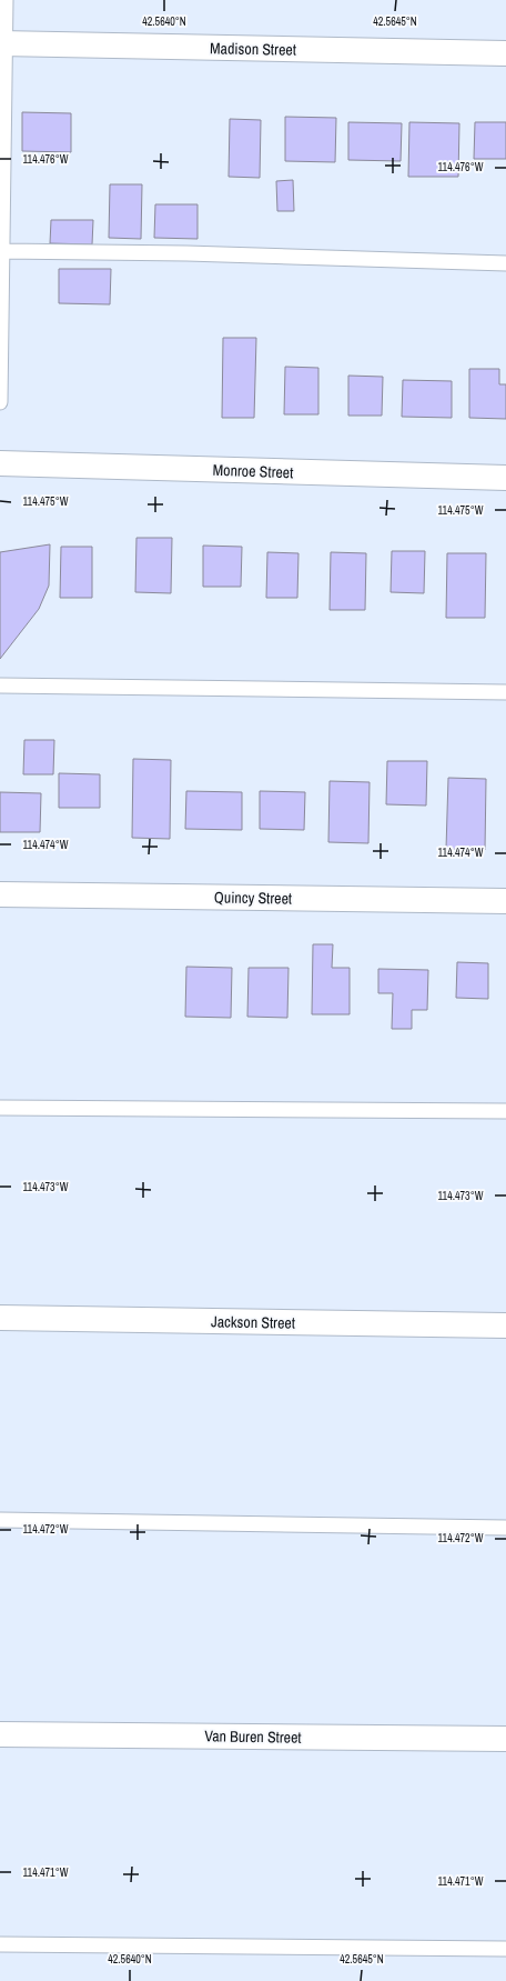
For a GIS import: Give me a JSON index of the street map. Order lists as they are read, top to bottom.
{
  "streets": {
    "street": [
      "Madison Street",
      "Monroe Street",
      "Quincy Street",
      "Jackson Street",
      "Van Buren Street"
    ]
  },
  "coordinates": [
    "42.5640°N",
    "42.5645°N",
    "114.476°W",
    "114.475°W",
    "114.474°W",
    "114.473°W",
    "114.472°W",
    "114.471°W"
  ]
}
